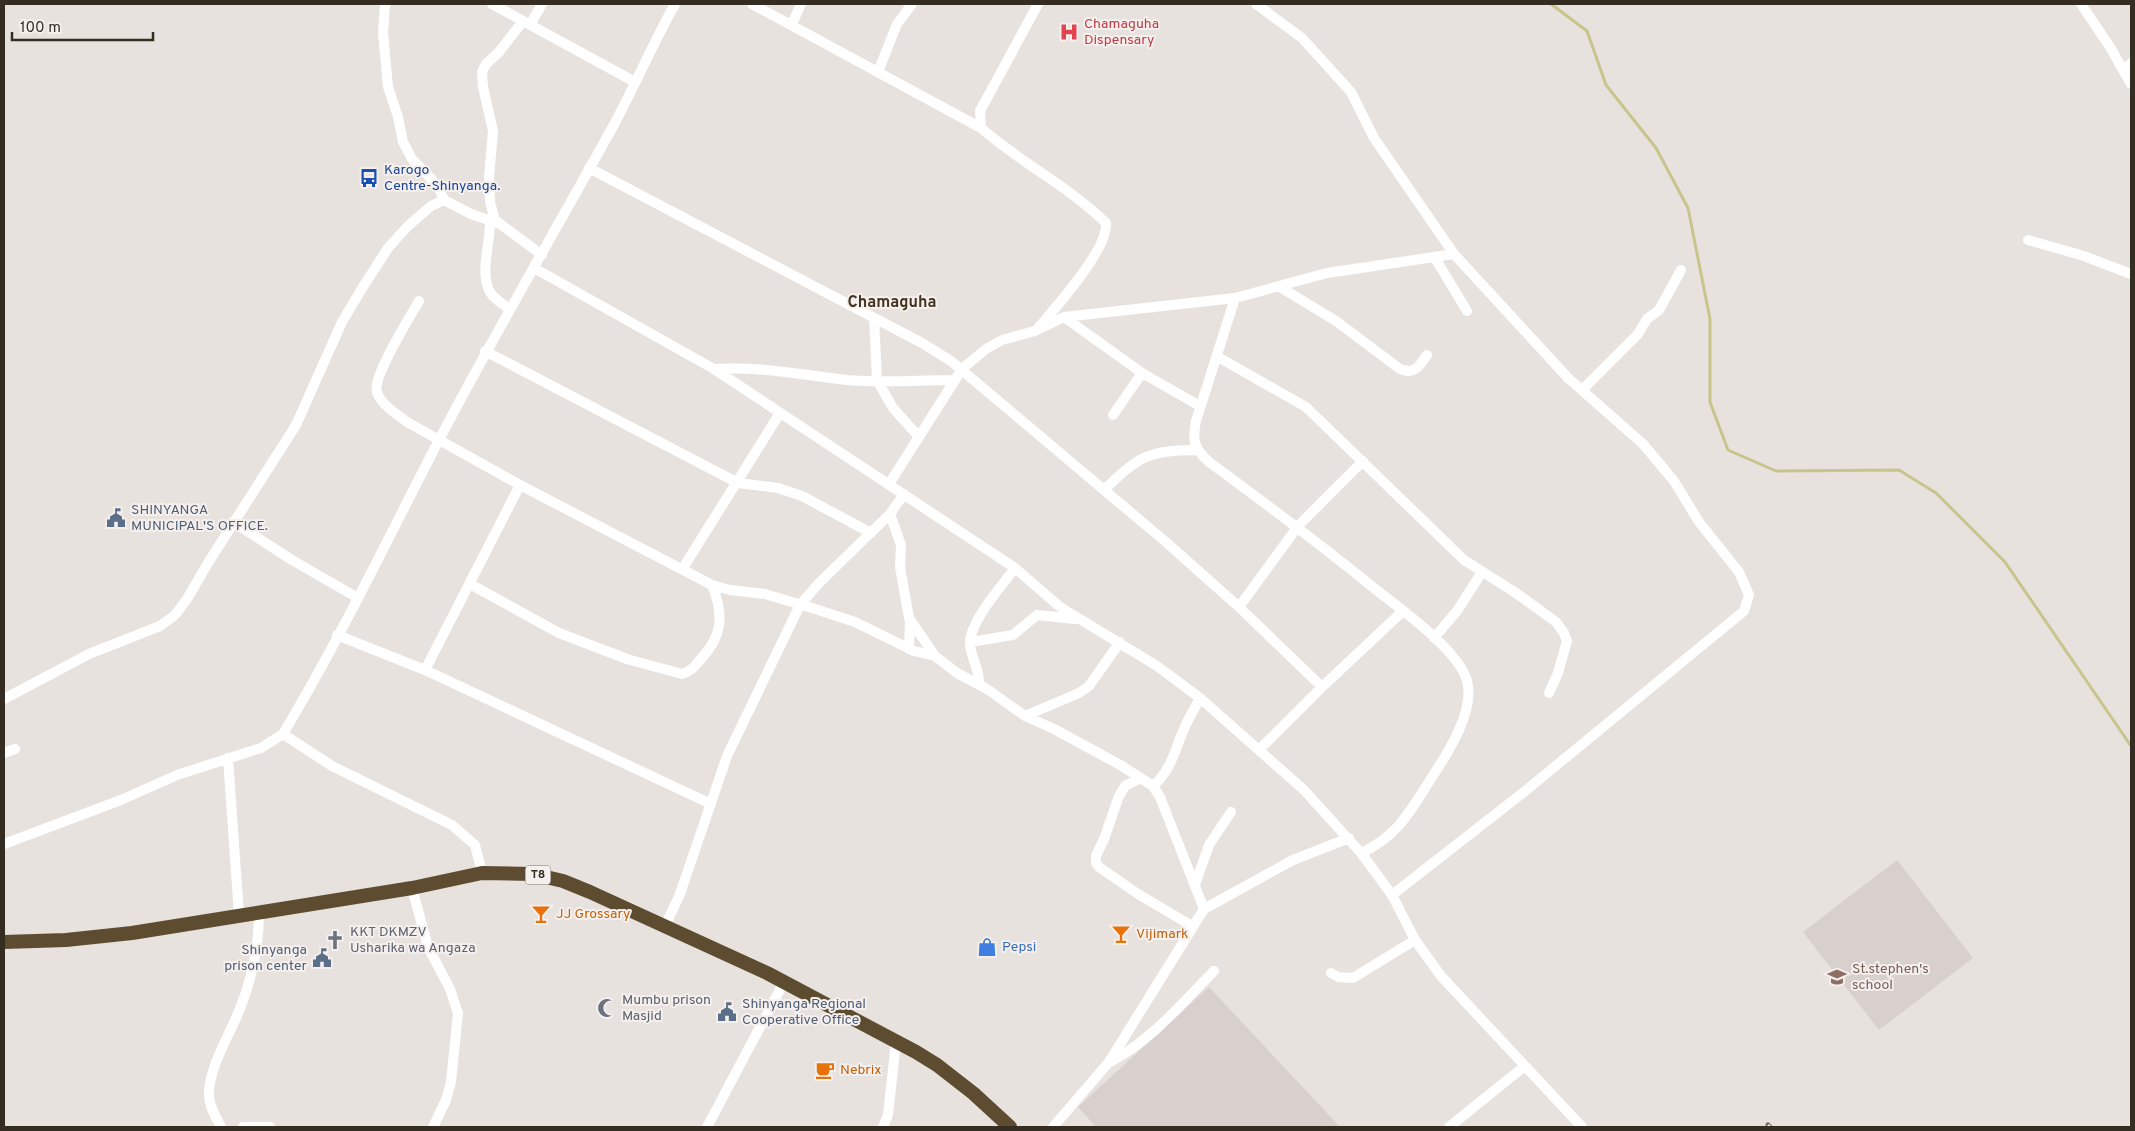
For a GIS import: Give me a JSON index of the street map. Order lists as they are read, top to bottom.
{
  "streets": {
    "highway": ["T8"]
  },
  "districts": ["Chamaguha"],
  "places": {
    "hospital": ["Chamaguha Dispensary"],
    "bus stop": ["Karogo Centre-Shinyanga."],
    "public building": ["SHINYANGA MUNICIPAL'S OFFICE.", "Shinyanga prison center", "Shinyanga Regional Cooperative Office"],
    "bar": ["JJ Grossary", "Vijimark"],
    "church": ["KKT DKMZV Usharika wa Angaza"],
    "shop": ["Pepsi"],
    "school or university": ["St.stephen's school"],
    "mosque": ["Mumbu prison Masjid"],
    "cafe": ["Nebrix"]
  },
  "scale_bar": "100 m"
}
